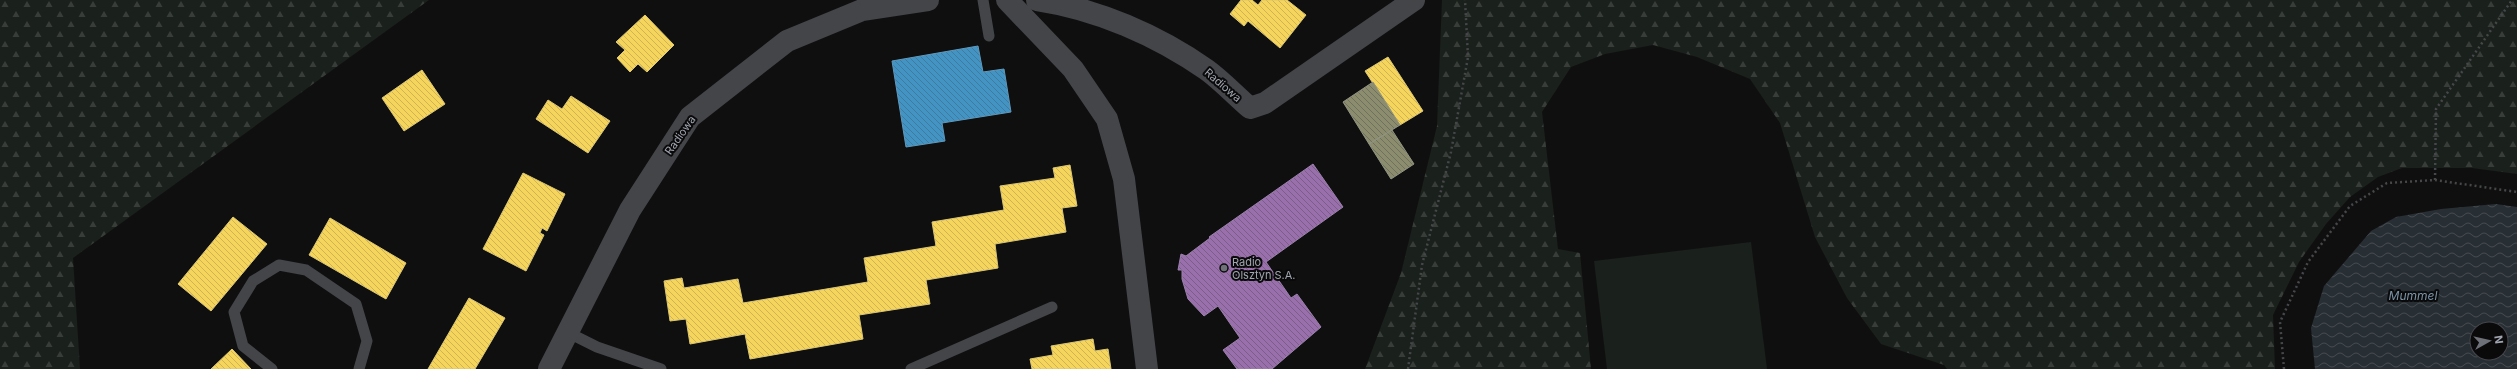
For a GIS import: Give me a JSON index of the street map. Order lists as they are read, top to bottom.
{
  "streets": {
    "street": ["Radiowa"]
  },
  "water": ["Mummel"],
  "places": ["Radio Olsztyn S.A."],
  "north": "right"
}
